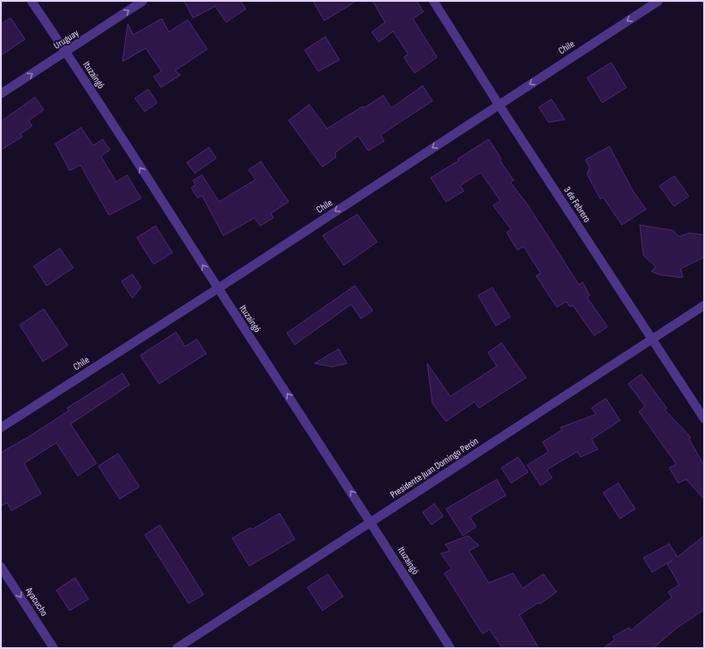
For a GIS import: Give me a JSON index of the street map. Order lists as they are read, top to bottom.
{
  "streets": {
    "street": [
      "Uruguay",
      "Chile",
      "Ituzaingó",
      "3 de Febrero",
      "Presidente Juan Domingo Perón",
      "Ayacucho"
    ]
  },
  "crossings": [
    ["Uruguay", "Ituzaingó"],
    ["Chile", "Ituzaingó"],
    ["Chile", "3 de Febrero"],
    ["Ituzaingó", "Presidente Juan Domingo Perón"],
    ["3 de Febrero", "Presidente Juan Domingo Perón"]
  ],
  "one_way": [
    "Uruguay",
    "Chile",
    "Ituzaingó",
    "Ayacucho"
  ]
}
